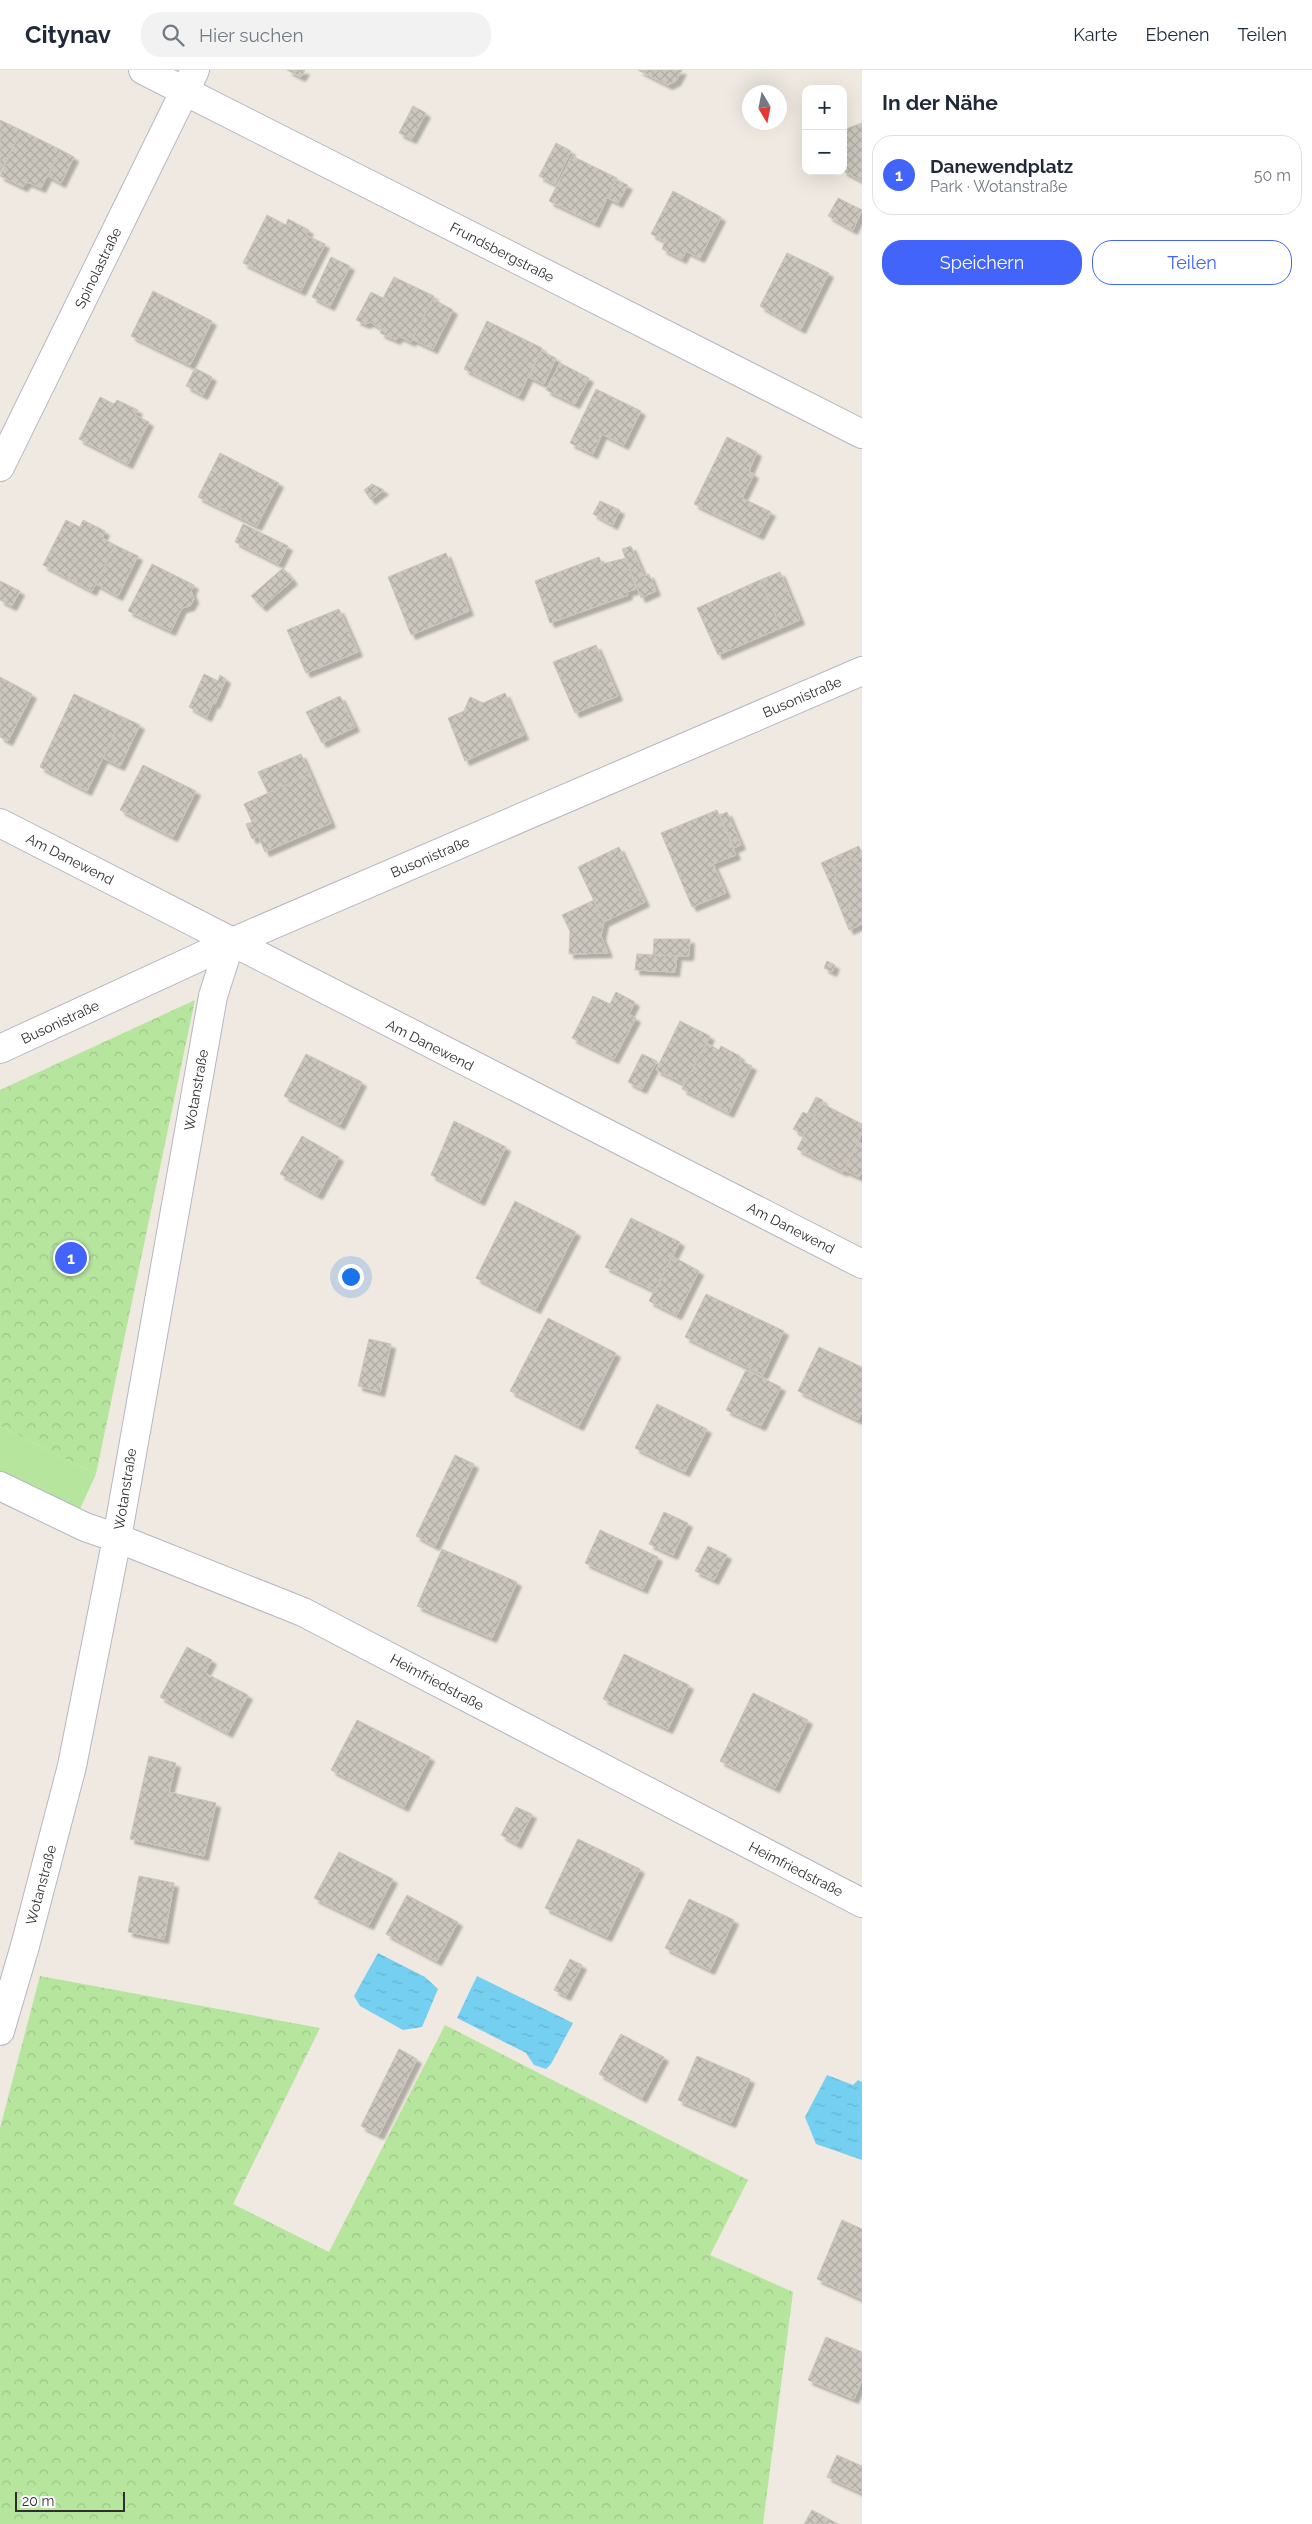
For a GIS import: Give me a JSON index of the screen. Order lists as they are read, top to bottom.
{
  "streets": {
    "street": [
      "Frundsbergstraße",
      "Spinolastraße",
      "Busonistraße",
      "Am Danewend",
      "Wotanstraße",
      "Heimfriedstraße"
    ]
  },
  "crossings": [
    ["Frundsbergstraße", "Spinolastraße"],
    ["Busonistraße", "Am Danewend"],
    ["Busonistraße", "Wotanstraße"],
    ["Am Danewend", "Wotanstraße"],
    ["Wotanstraße", "Heimfriedstraße"]
  ],
  "scale_bar": "20 m",
  "north": "bottom",
  "page": {
    "header": "Citynav",
    "search": "Hier suchen",
    "nav": ["Karte", "Ebenen", "Teilen"],
    "heading": "In der Nähe",
    "map_buttons": ["+", "−"],
    "list": [
      {
        "mark": "1",
        "name": "Danewendplatz",
        "note": "Park · Wotanstraße",
        "value": "50 m"
      }
    ],
    "buttons": ["Speichern", "Teilen"],
    "pins": "1",
    "scale": "20 m"
  }
}
